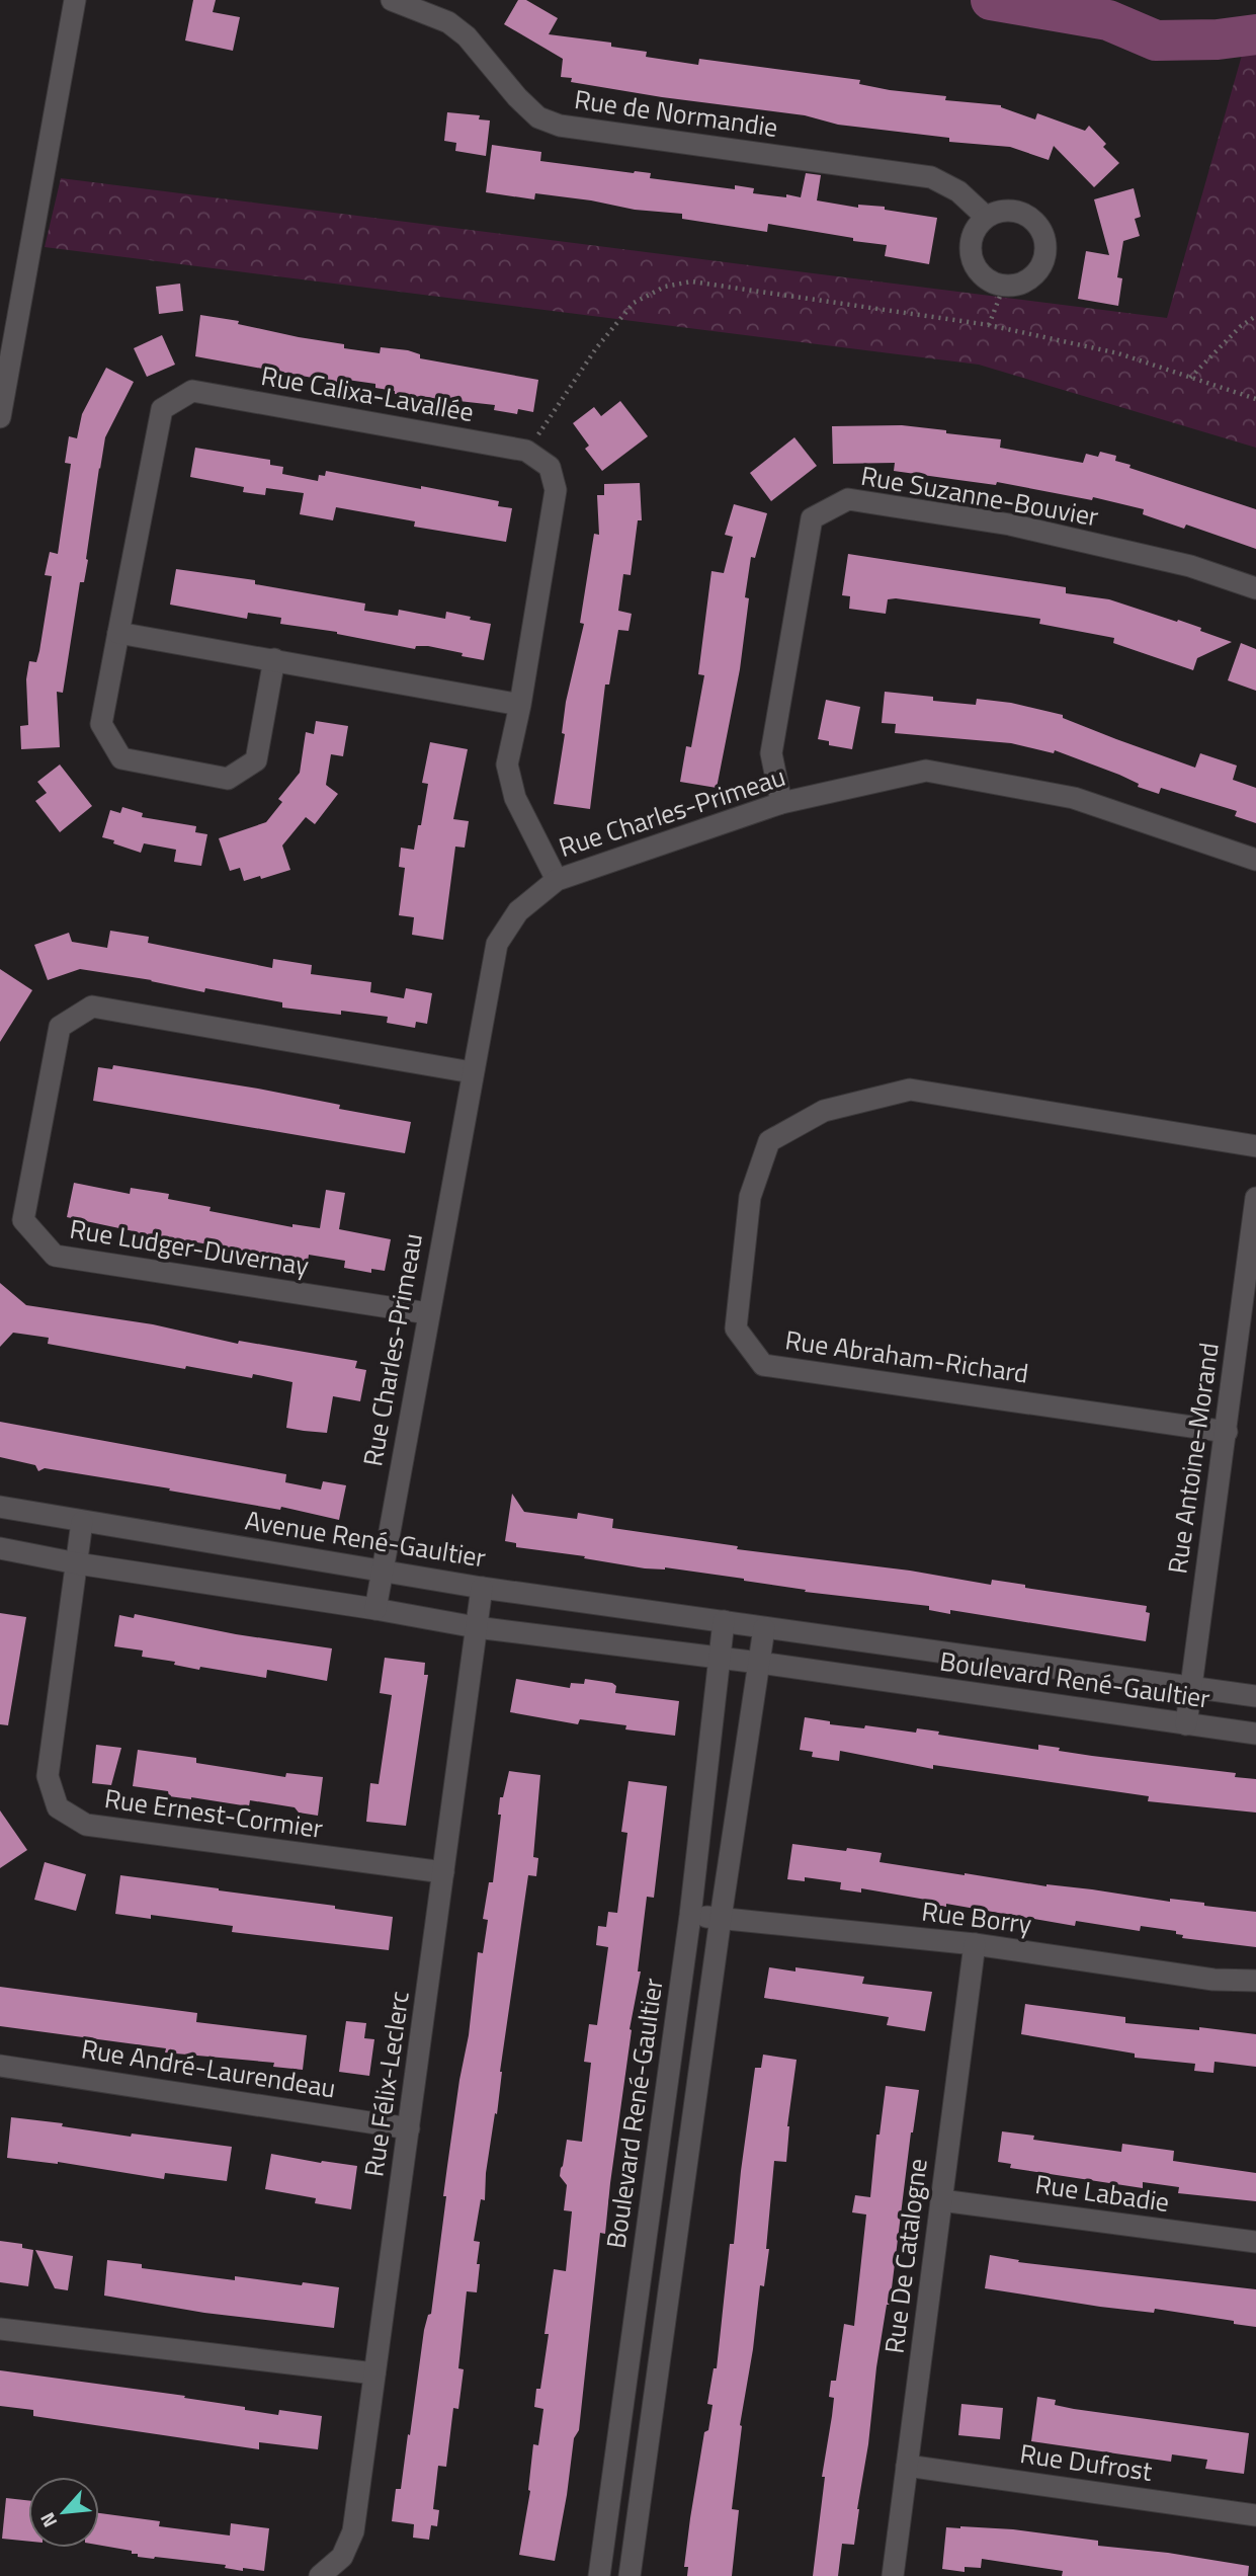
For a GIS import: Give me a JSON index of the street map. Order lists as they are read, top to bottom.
{
  "streets": {
    "street": [
      "Rue de Normandie",
      "Rue Calixa-Lavallée",
      "Rue Suzanne-Bouvier",
      "Rue Charles-Primeau",
      "Rue Ludger-Duvernay",
      "Rue Abraham-Richard",
      "Rue Antoine-Morand",
      "Avenue René-Gaultier",
      "Boulevard René-Gaultier",
      "Rue Ernest-Cormier",
      "Rue Borry",
      "Rue André-Laurendeau",
      "Rue Félix-Leclerc",
      "Rue Labadie",
      "Rue De Catalogne",
      "Rue Dufrost"
    ]
  },
  "crossings": [
    ["Rue Suzanne-Bouvier", "Rue Charles-Primeau"],
    ["Rue Charles-Primeau", "Rue Ludger-Duvernay"],
    ["Rue Charles-Primeau", "Avenue René-Gaultier"],
    ["Rue Abraham-Richard", "Rue Antoine-Morand"],
    ["Rue Antoine-Morand", "Boulevard René-Gaultier"],
    ["Avenue René-Gaultier", "Boulevard René-Gaultier"],
    ["Avenue René-Gaultier", "Rue Ernest-Cormier"],
    ["Avenue René-Gaultier", "Rue Félix-Leclerc"],
    ["Boulevard René-Gaultier", "Rue Borry"],
    ["Rue Ernest-Cormier", "Rue Félix-Leclerc"],
    ["Rue Borry", "Rue De Catalogne"],
    ["Rue André-Laurendeau", "Rue Félix-Leclerc"],
    ["Rue Labadie", "Rue De Catalogne"],
    ["Rue De Catalogne", "Rue Dufrost"]
  ],
  "north": "bottom left"
}
